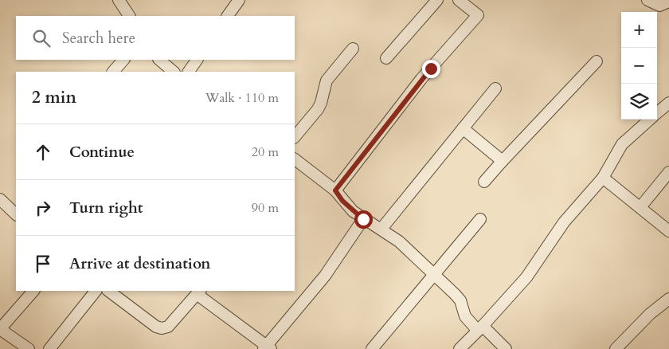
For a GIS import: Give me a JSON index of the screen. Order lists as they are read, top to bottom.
{
  "page": {
    "map_buttons": ["+", "−"],
    "search": "Search here",
    "heading": ["2 min", "Walk · 110 m"],
    "list": [
      ["Continue", "20 m"],
      ["Turn right", "90 m"],
      "Arrive at destination"
    ]
  }
}
